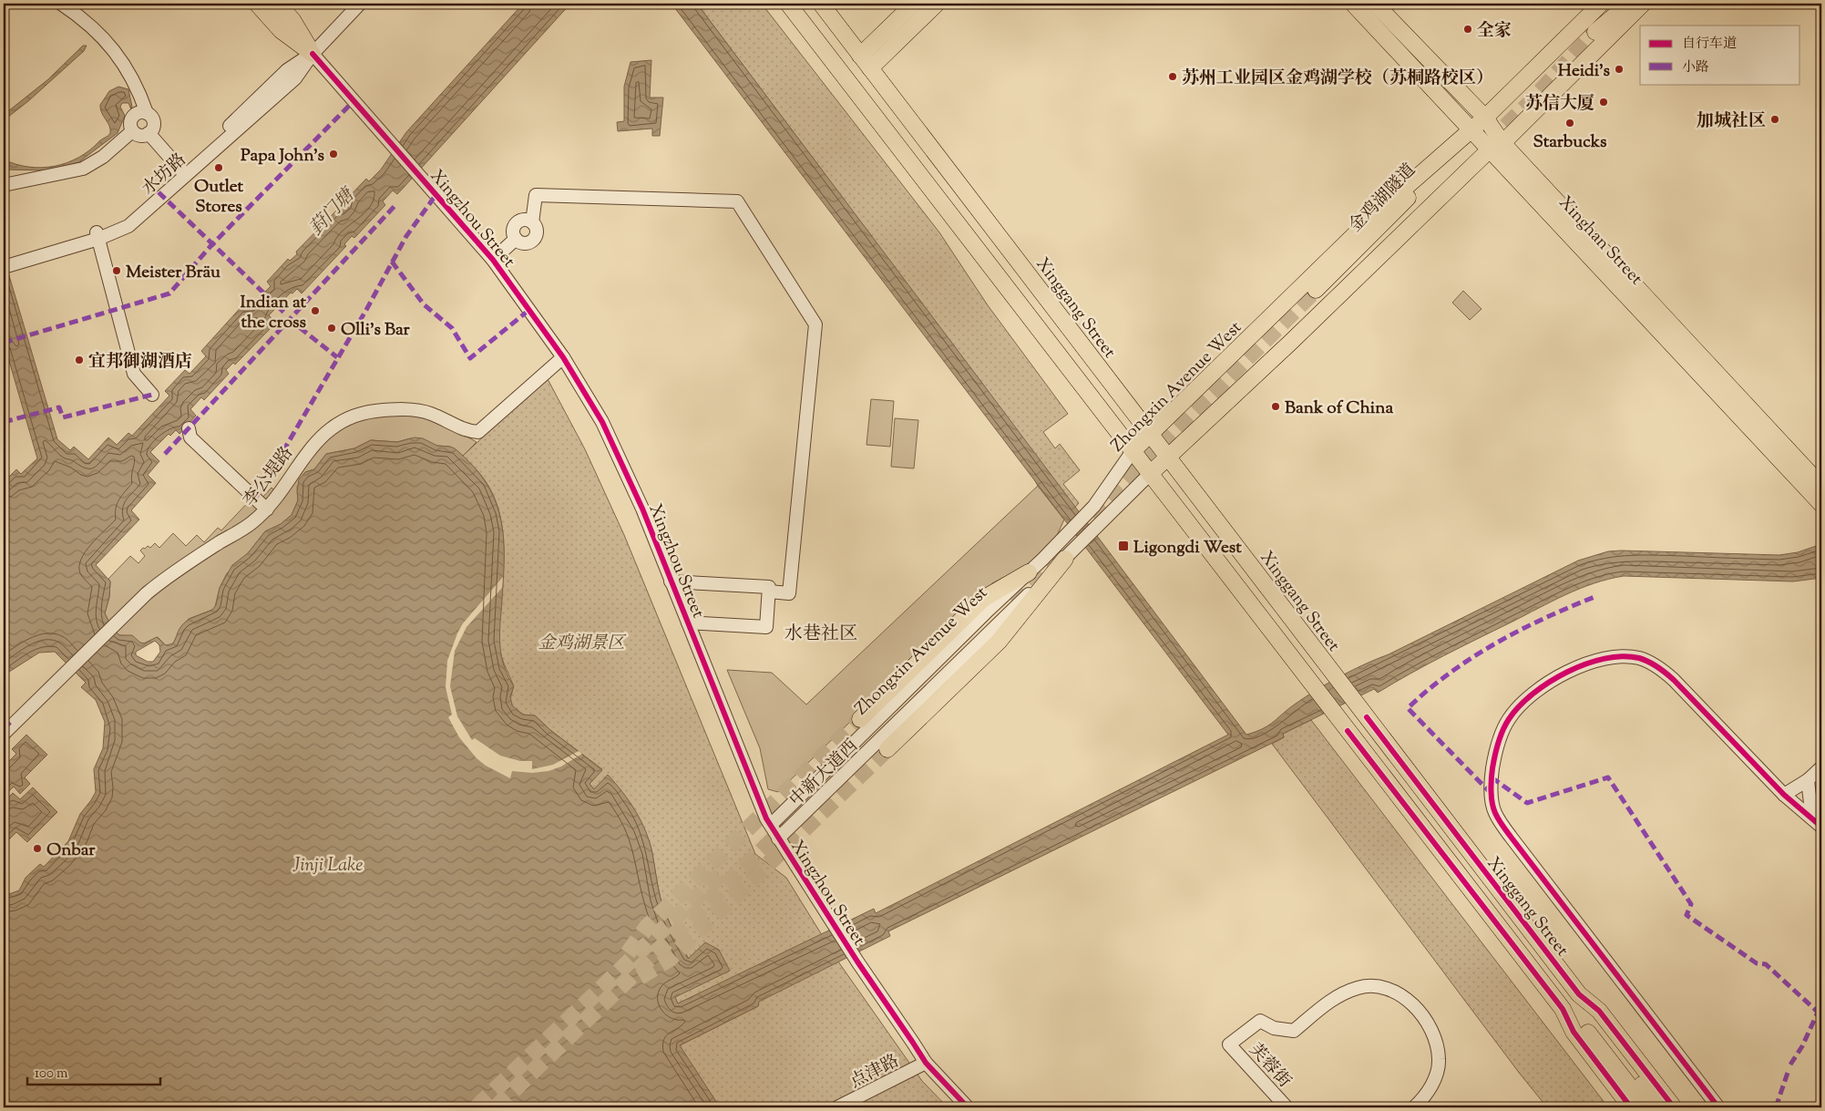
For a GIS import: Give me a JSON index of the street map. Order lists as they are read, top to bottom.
{
  "streets": {
    "main road": [
      "金鸡湖隧道",
      "Xingzhou Street",
      "Xinghan Street",
      "Xinggang Street",
      "Zhongxin Avenue West"
    ],
    "street": [
      "水坊路",
      "李公堤路",
      "中新大道西",
      "芙蓉街",
      "点津路"
    ]
  },
  "crossings": [
    ["水坊路", "Xingzhou Street"],
    ["金鸡湖隧道", "Xinghan Street"],
    ["金鸡湖隧道", "Zhongxin Avenue West"],
    ["Xingzhou Street", "Zhongxin Avenue West"],
    ["Xingzhou Street", "李公堤路"],
    ["Xingzhou Street", "中新大道西"],
    ["Xingzhou Street", "点津路"],
    ["Xinghan Street", "Zhongxin Avenue West"],
    ["Xinggang Street", "Zhongxin Avenue West"]
  ],
  "districts": ["水巷社区"],
  "water": ["葑门塘", "Jinji Lake"],
  "parks": ["金鸡湖景区"],
  "places": {
    "other": [
      "全家",
      "Heidi's",
      "苏州工业园区金鸡湖学校（苏桐路校区）",
      "苏信大厦",
      "加城社区",
      "Starbucks",
      "Papa John's",
      "Outlet Stores",
      "Meister Bräu",
      "Indian at the cross",
      "Olli's Bar",
      "宜邦御湖酒店",
      "Bank of China",
      "Onbar"
    ],
    "transit": ["Ligongdi West"]
  },
  "legend": ["自行车道", "小路"],
  "scale_bar": "100 m"
}
